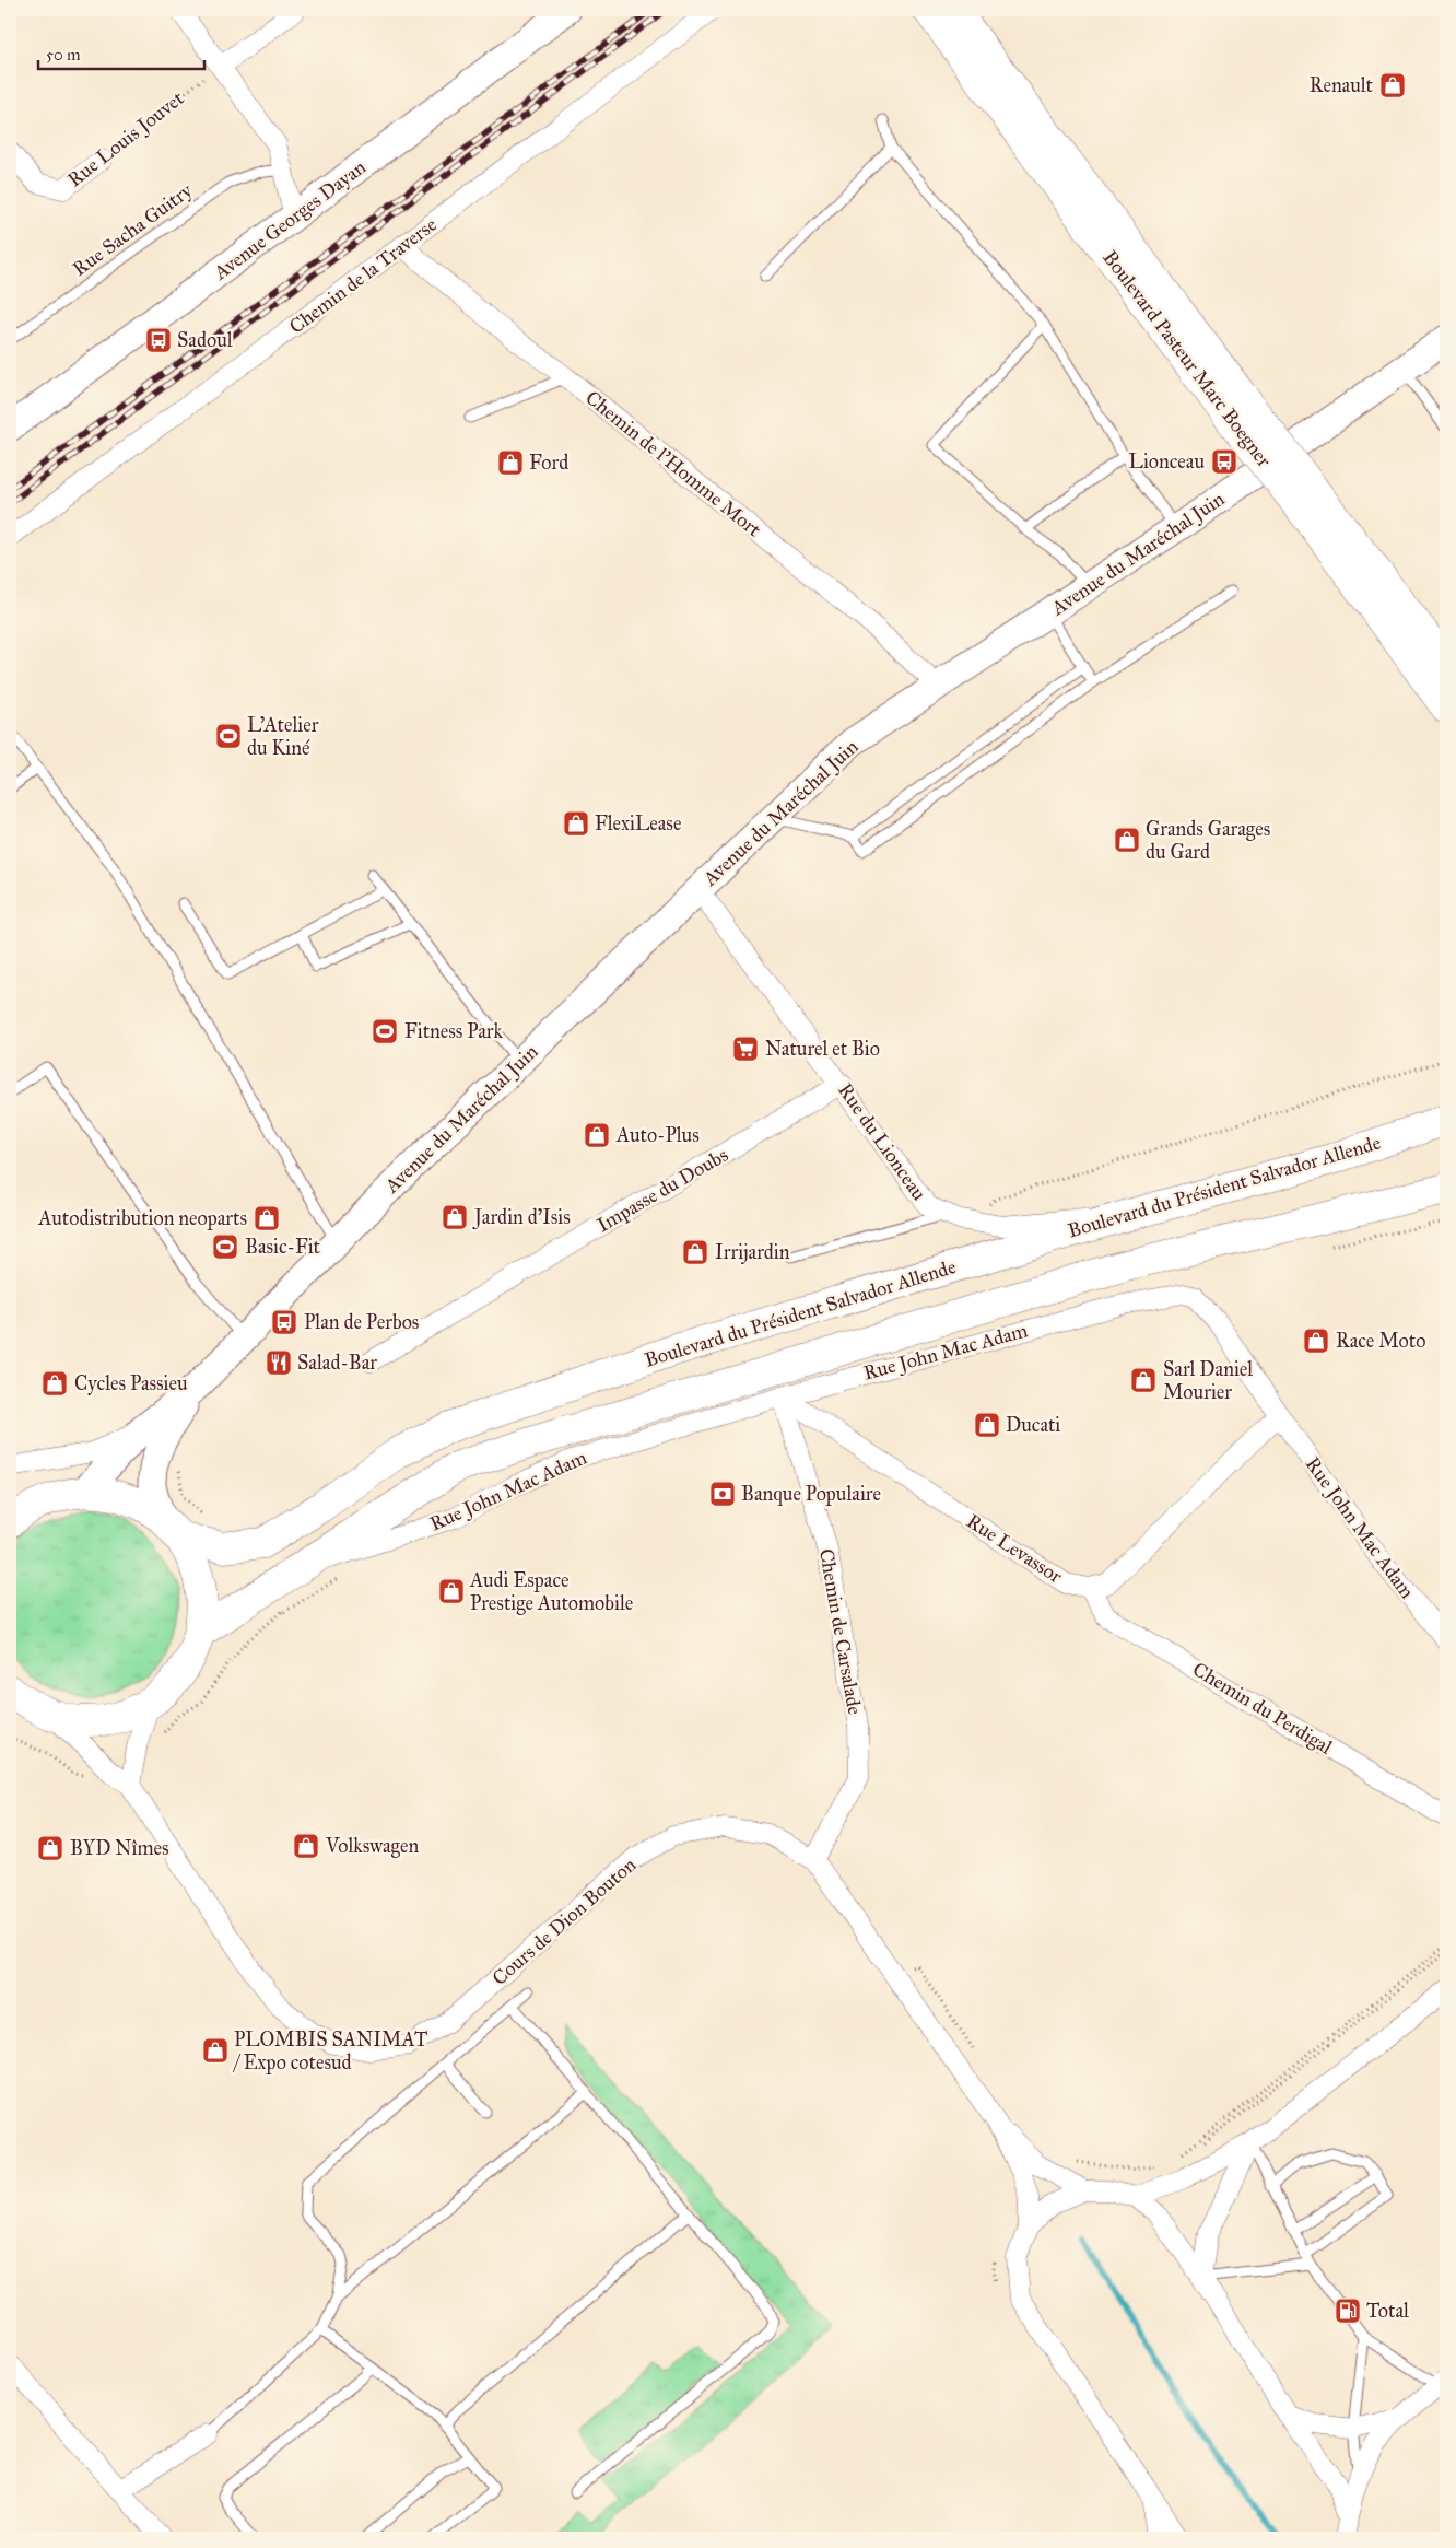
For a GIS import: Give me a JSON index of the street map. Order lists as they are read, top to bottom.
{
  "streets": {
    "main road": ["Boulevard Pasteur Marc Boegner", "Boulevard du Président Salvador Allende"],
    "street": [
      "Rue Louis Jouvet",
      "Avenue Georges Dayan",
      "Chemin de la Traverse",
      "Chemin de l'Homme Mort",
      "Avenue du Maréchal Juin",
      "Rue du Lionceau",
      "Impasse du Doubs",
      "Rue John Mac Adam",
      "Rue Levassor",
      "Chemin de Carsalade",
      "Chemin du Perdigal",
      "Cours de Dion Bouton"
    ],
    "lane": ["Rue Sacha Guitry"]
  },
  "crossings": [
    ["Chemin de la Traverse", "Chemin de l'Homme Mort"],
    ["Chemin de l'Homme Mort", "Avenue du Maréchal Juin"],
    ["Avenue du Maréchal Juin", "Rue du Lionceau"],
    ["Avenue du Maréchal Juin", "Boulevard du Président Salvador Allende"],
    ["Rue du Lionceau", "Boulevard du Président Salvador Allende"],
    ["Rue du Lionceau", "Impasse du Doubs"],
    ["Rue John Mac Adam", "Rue Levassor"],
    ["Rue John Mac Adam", "Chemin de Carsalade"],
    ["Rue Levassor", "Chemin de Carsalade"],
    ["Rue Levassor", "Chemin du Perdigal"],
    ["Chemin de Carsalade", "Cours de Dion Bouton"]
  ],
  "places": {
    "shop": [
      "Renault",
      "Ford",
      "FlexiLease",
      "Grands Garages du Gard",
      "Auto-Plus",
      "Jardin d'Isis",
      "Autodistribution neoparts",
      "Irrijardin",
      "Race Moto",
      "Sarl Daniel Mourier",
      "Cycles Passieu",
      "Ducati",
      "Audi Espace Prestige Automobile",
      "Volkswagen",
      "BYD Nîmes",
      "PLOMBIS SANIMAT / Expo cotesud"
    ],
    "bus stop": ["Sadoul", "Lionceau", "Plan de Perbos"],
    "sports": ["L'Atelier du Kiné", "Fitness Park", "Basic-Fit"],
    "supermarket": ["Naturel et Bio"],
    "restaurant": ["Salad-Bar"],
    "bank": ["Banque Populaire"],
    "fuel station": ["Total"]
  },
  "scale_bar": "50 m"
}
